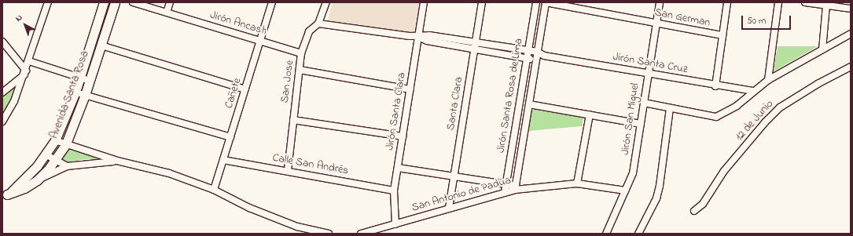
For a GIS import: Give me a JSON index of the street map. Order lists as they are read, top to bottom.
{
  "streets": {
    "street": [
      "San German",
      "Jirón Ancash",
      "Jirón Santa Cruz",
      "San Jose",
      "Cañete",
      "Avenida Santa Rosa",
      "Jirón Santa Rosa de Lima",
      "Santa Clara",
      "Jirón Santa Clara",
      "Jirón San Miguel",
      "12 de Junio",
      "Calle San Andrés",
      "San Antonio de Padua"
    ]
  },
  "crossings": [
    ["San German", "Jirón Santa Rosa de Lima"],
    ["San German", "Jirón San Miguel"],
    ["Jirón Ancash", "San Jose"],
    ["Jirón Ancash", "Cañete"],
    ["Jirón Santa Cruz", "San Jose"],
    ["Jirón Santa Cruz", "Jirón Santa Rosa de Lima"],
    ["Jirón Santa Cruz", "Santa Clara"],
    ["Jirón Santa Cruz", "Jirón Santa Clara"],
    ["Jirón Santa Cruz", "Jirón San Miguel"],
    ["San Jose", "Calle San Andrés"],
    ["Cañete", "Calle San Andrés"],
    ["Jirón Santa Rosa de Lima", "San Antonio de Padua"],
    ["Santa Clara", "San Antonio de Padua"],
    ["Jirón Santa Clara", "Calle San Andrés"],
    ["Jirón Santa Clara", "San Antonio de Padua"],
    ["Jirón San Miguel", "San Antonio de Padua"]
  ],
  "scale_bar": "50 m",
  "north": "top left"
}
